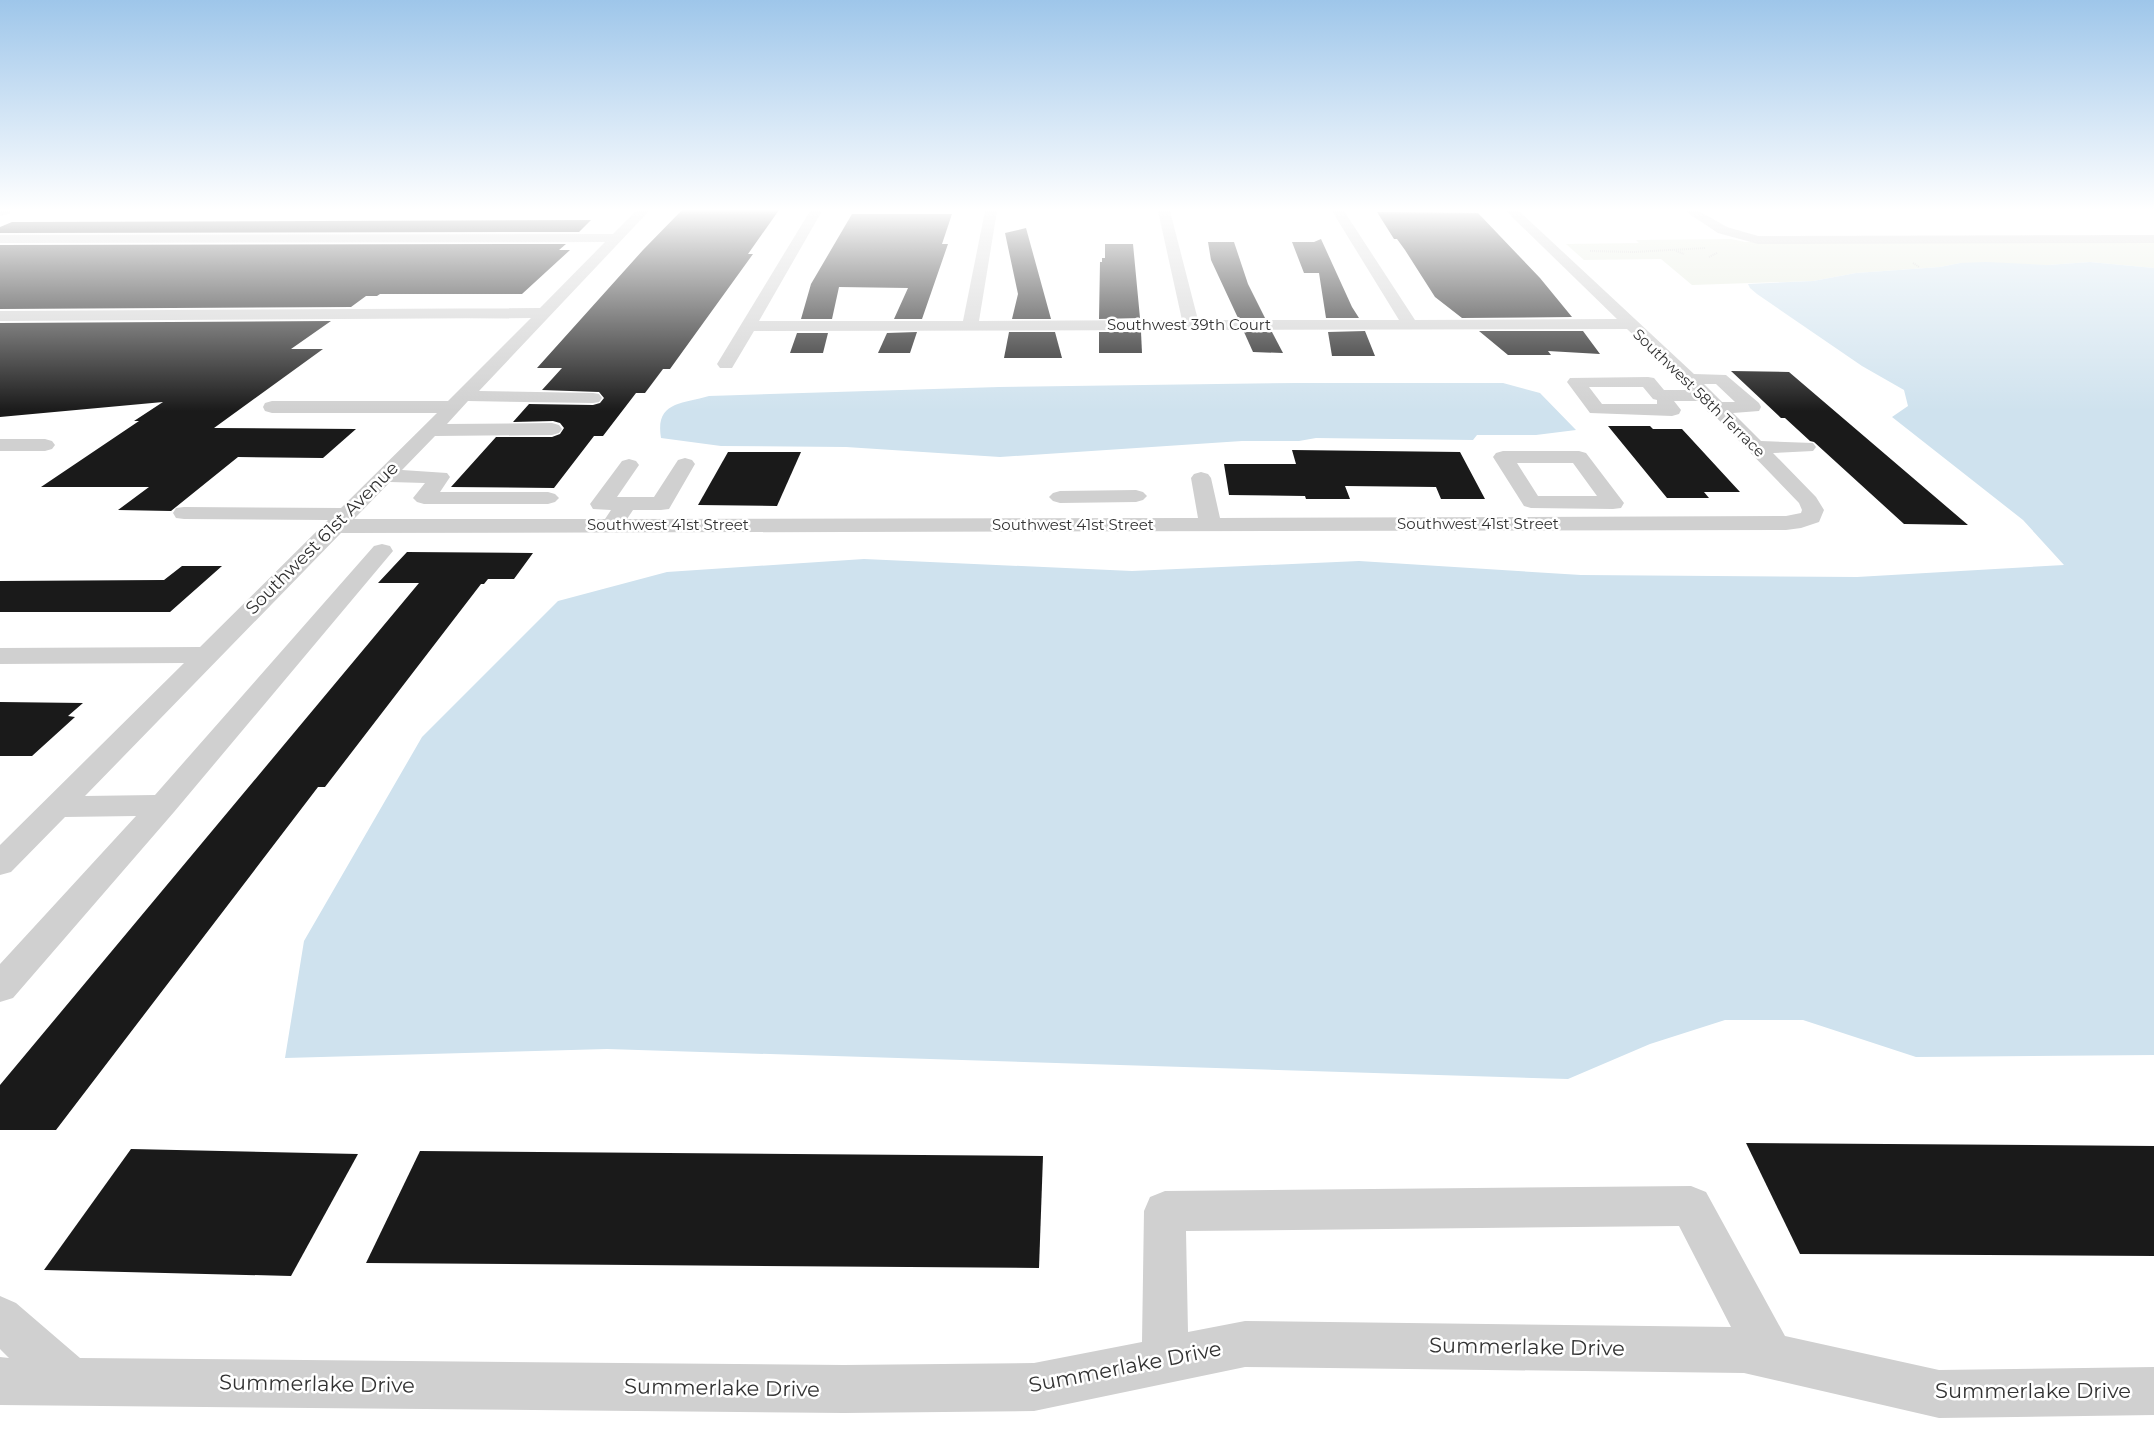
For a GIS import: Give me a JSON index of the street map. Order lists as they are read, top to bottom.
{
  "streets": {
    "street": [
      "Southwest 39th Court",
      "Southwest 58th Terrace",
      "Southwest 41st Street",
      "Southwest 61st Avenue",
      "Summerlake Drive"
    ]
  },
  "crossings": [
    ["Southwest 39th Court", "Southwest 58th Terrace"],
    ["Southwest 58th Terrace", "Southwest 41st Street"],
    ["Southwest 41st Street", "Southwest 61st Avenue"]
  ]
}
